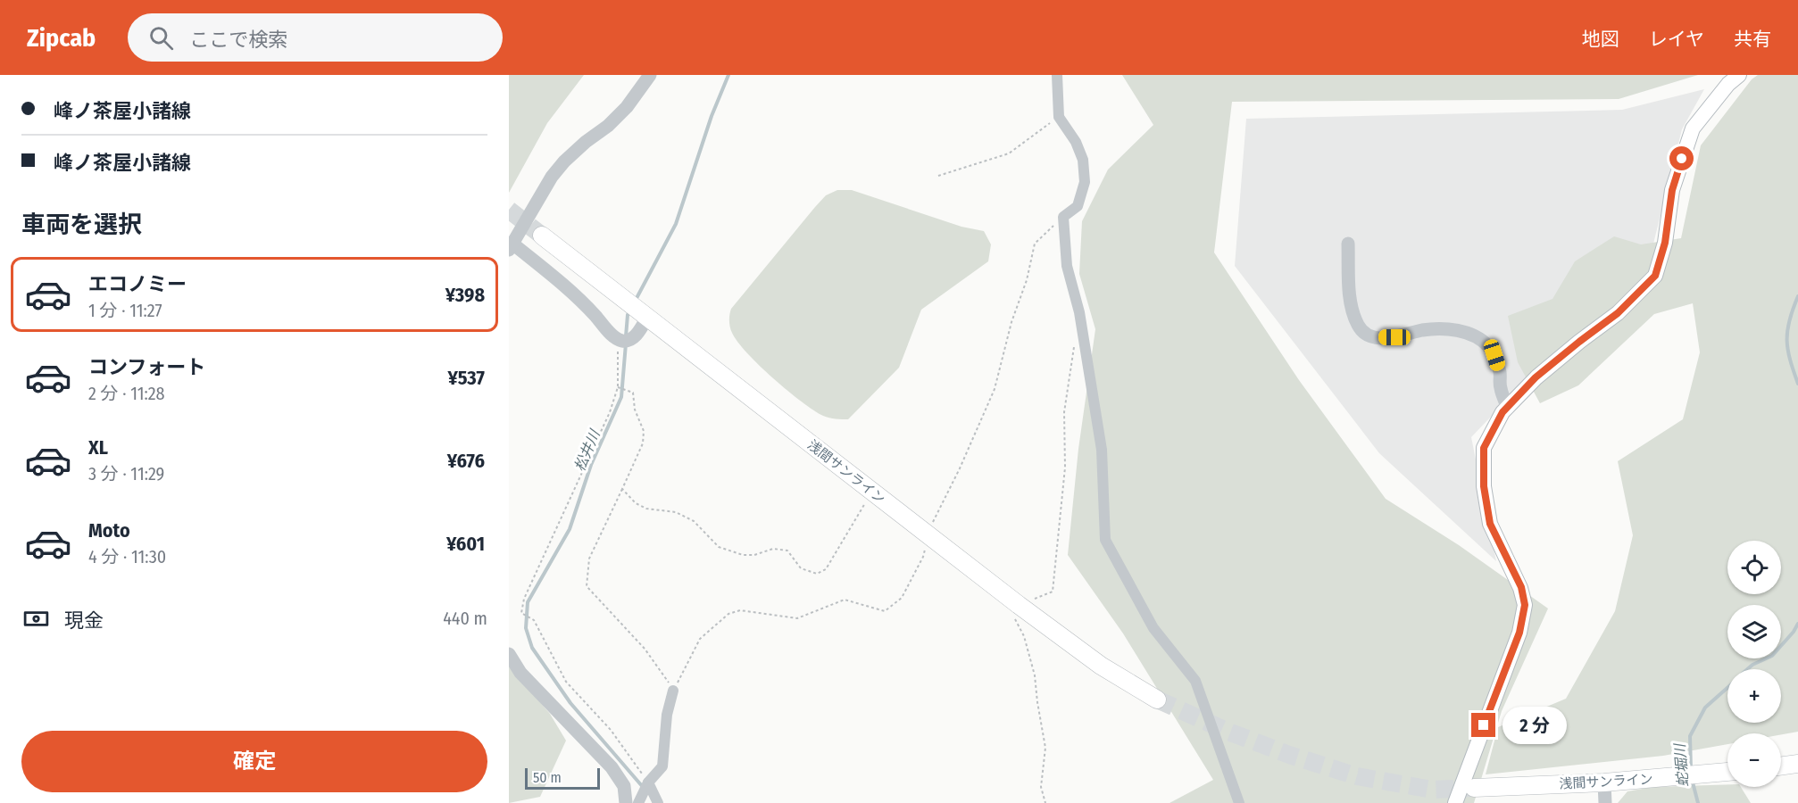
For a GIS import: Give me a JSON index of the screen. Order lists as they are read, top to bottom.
{
  "streets": {
    "main road": ["浅間サンライン"]
  },
  "water": ["松井川", "蛇堀川"],
  "scale_bar": "50 m",
  "page": {
    "header": "Zipcab",
    "search": "ここで検索",
    "nav": ["地図", "レイヤ", "共有"],
    "banner": ["峰ノ茶屋小諸線", "峰ノ茶屋小諸線"],
    "heading": "車両を選択",
    "list": [
      {
        "name": "エコノミー",
        "note": "1 分 · 11:27",
        "value": "¥398"
      },
      {
        "name": "コンフォート",
        "note": "2 分 · 11:28",
        "value": "¥537"
      },
      {
        "name": "XL",
        "note": "3 分 · 11:29",
        "value": "¥676"
      },
      {
        "name": "Moto",
        "note": "4 分 · 11:30",
        "value": "¥601"
      }
    ],
    "map_buttons": ["+", "−"],
    "pay": ["現金", "440 m"],
    "bubble": "2 分",
    "buttons": "確定",
    "scale": "50 m"
  }
}
